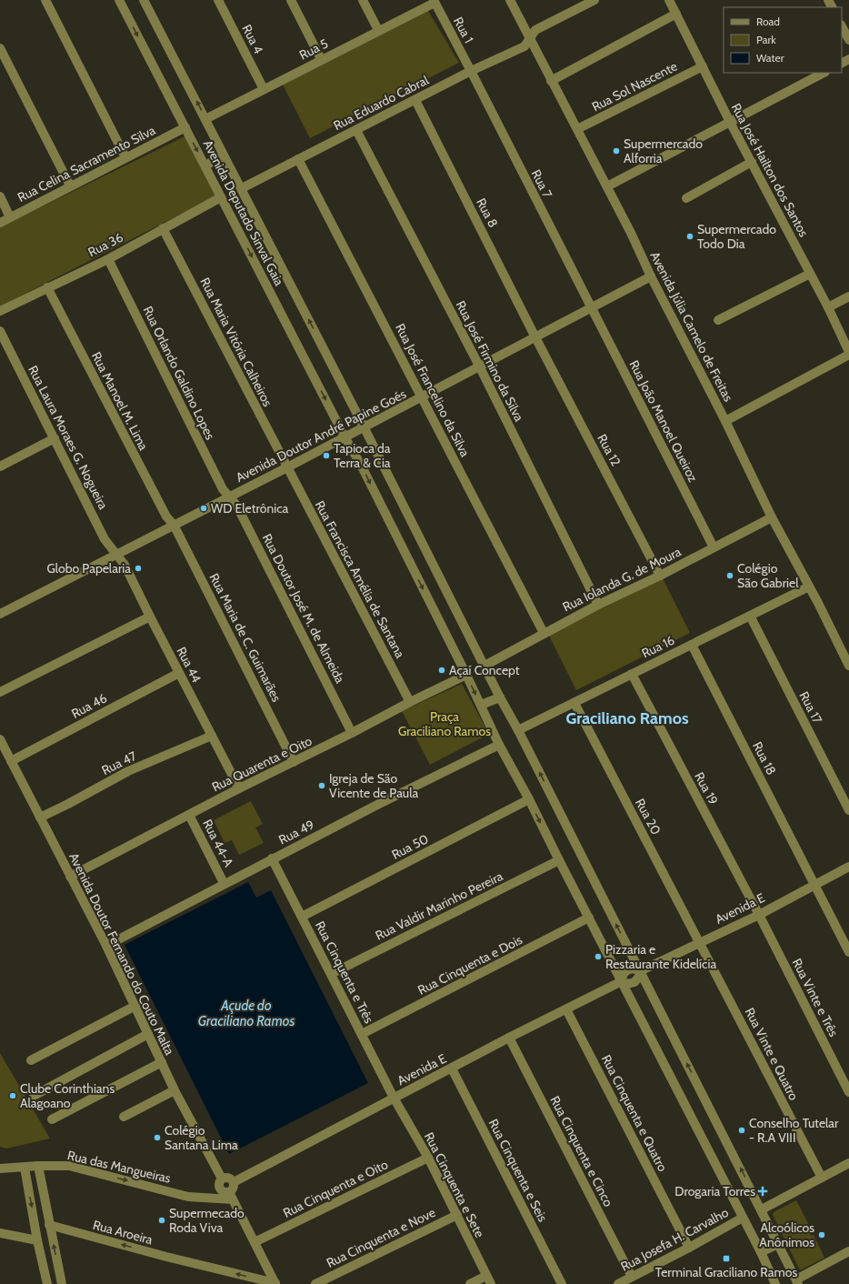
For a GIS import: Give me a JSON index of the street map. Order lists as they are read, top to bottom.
{
  "streets": {
    "street": [
      "Rua 1",
      "Rua 4",
      "Rua 5",
      "Rua Sol Nascente",
      "Rua Eduardo Cabral",
      "Rua Celina Sacramento Silva",
      "Rua José Hailton dos Santos",
      "Rua 7",
      "Avenida Deputado Sinval Gaia",
      "Rua 8",
      "Rua 36",
      "Avenida Júlia Camelo de Freitas",
      "Rua Maria Vitória Calheiros",
      "Rua José Firmino da Silva",
      "Rua Orlando Galdino Lopes",
      "Rua José Francelino da Silva",
      "Rua Manoel M. Lima",
      "Rua João Manoel Queiroz",
      "Avenida Doutor André Papine Goés",
      "Rua Laura Moraes G. Nogueira",
      "Rua 12",
      "Rua Francisca Amélia de Santana",
      "Rua Iolanda G. de Moura",
      "Rua Doutor José M. de Almeida",
      "Rua Maria de C. Guimarães",
      "Rua 16",
      "Rua 44",
      "Rua 46",
      "Rua 17",
      "Rua 18",
      "Rua 47",
      "Rua Quarenta e Oito",
      "Rua 19",
      "Rua 20",
      "Rua 49",
      "Rua 44-A",
      "Rua 50",
      "Rua Valdir Marinho Pereira",
      "Avenida E",
      "Avenida Doutor Fernando do Couto Malta",
      "Rua Cinquenta e Dois",
      "Rua Cinquenta e Três",
      "Rua Vinte e Três",
      "Rua Vinte e Quatro",
      "Rua Cinquenta e Quatro",
      "Rua Cinquenta e Cinco",
      "Rua das Mangueiras",
      "Rua Cinquenta e Seis",
      "Rua Cinquenta e Sete",
      "Rua Cinquenta e Oito",
      "Rua Aroeira",
      "Rua Cinquenta e Nove",
      "Rua Josefa H. Carvalho"
    ]
  },
  "crossings": [
    ["Rua 1", "Rua 5"],
    ["Rua 1", "Rua Eduardo Cabral"],
    ["Rua 1", "Rua 7"],
    ["Rua 4", "Rua 5"],
    ["Rua 5", "Avenida Deputado Sinval Gaia"],
    ["Rua Sol Nascente", "Rua José Hailton dos Santos"],
    ["Rua Sol Nascente", "Avenida Júlia Camelo de Freitas"],
    ["Rua Eduardo Cabral", "Rua 7"],
    ["Rua Eduardo Cabral", "Avenida Deputado Sinval Gaia"],
    ["Rua Eduardo Cabral", "Rua 8"],
    ["Rua Eduardo Cabral", "Avenida Júlia Camelo de Freitas"],
    ["Rua Eduardo Cabral", "Rua José Firmino da Silva"],
    ["Rua Eduardo Cabral", "Rua José Francelino da Silva"],
    ["Rua Celina Sacramento Silva", "Avenida Deputado Sinval Gaia"],
    ["Rua 7", "Rua João Manoel Queiroz"],
    ["Rua 7", "Avenida Doutor André Papine Goés"],
    ["Avenida Deputado Sinval Gaia", "Rua 36"],
    ["Avenida Deputado Sinval Gaia", "Avenida Doutor André Papine Goés"],
    ["Avenida Deputado Sinval Gaia", "Rua Iolanda G. de Moura"],
    ["Avenida Deputado Sinval Gaia", "Rua 16"],
    ["Avenida Deputado Sinval Gaia", "Rua Quarenta e Oito"],
    ["Avenida Deputado Sinval Gaia", "Rua 49"],
    ["Avenida Deputado Sinval Gaia", "Rua 50"],
    ["Avenida Deputado Sinval Gaia", "Rua Valdir Marinho Pereira"],
    ["Avenida Deputado Sinval Gaia", "Avenida E"],
    ["Avenida Deputado Sinval Gaia", "Rua Cinquenta e Dois"],
    ["Avenida Deputado Sinval Gaia", "Rua Josefa H. Carvalho"],
    ["Rua 8", "Avenida Doutor André Papine Goés"],
    ["Rua 8", "Rua 12"],
    ["Rua 36", "Rua Maria Vitória Calheiros"],
    ["Rua 36", "Rua Orlando Galdino Lopes"],
    ["Rua 36", "Rua Manoel M. Lima"],
    ["Avenida Júlia Camelo de Freitas", "Avenida Doutor André Papine Goés"],
    ["Avenida Júlia Camelo de Freitas", "Rua Iolanda G. de Moura"],
    ["Avenida Júlia Camelo de Freitas", "Rua 16"],
    ["Rua Maria Vitória Calheiros", "Avenida Doutor André Papine Goés"],
    ["Rua Maria Vitória Calheiros", "Rua Francisca Amélia de Santana"],
    ["Rua José Firmino da Silva", "Avenida Doutor André Papine Goés"],
    ["Rua José Firmino da Silva", "Rua Iolanda G. de Moura"],
    ["Rua Orlando Galdino Lopes", "Avenida Doutor André Papine Goés"],
    ["Rua Orlando Galdino Lopes", "Rua Doutor José M. de Almeida"],
    ["Rua José Francelino da Silva", "Avenida Doutor André Papine Goés"],
    ["Rua José Francelino da Silva", "Rua Iolanda G. de Moura"],
    ["Rua Manoel M. Lima", "Avenida Doutor André Papine Goés"],
    ["Rua Manoel M. Lima", "Rua Maria de C. Guimarães"],
    ["Rua João Manoel Queiroz", "Avenida Doutor André Papine Goés"],
    ["Rua João Manoel Queiroz", "Rua Iolanda G. de Moura"],
    ["Avenida Doutor André Papine Goés", "Rua Laura Moraes G. Nogueira"],
    ["Avenida Doutor André Papine Goés", "Rua 12"],
    ["Avenida Doutor André Papine Goés", "Rua Francisca Amélia de Santana"],
    ["Avenida Doutor André Papine Goés", "Rua Doutor José M. de Almeida"],
    ["Avenida Doutor André Papine Goés", "Rua Maria de C. Guimarães"],
    ["Avenida Doutor André Papine Goés", "Rua 44"],
    ["Rua Laura Moraes G. Nogueira", "Rua 44"],
    ["Rua 12", "Rua Iolanda G. de Moura"],
    ["Rua Francisca Amélia de Santana", "Rua Quarenta e Oito"],
    ["Rua Doutor José M. de Almeida", "Rua Quarenta e Oito"],
    ["Rua Maria de C. Guimarães", "Rua Quarenta e Oito"],
    ["Rua 16", "Rua 17"],
    ["Rua 16", "Rua 18"],
    ["Rua 16", "Rua 19"],
    ["Rua 16", "Rua 20"],
    ["Rua 44", "Rua 46"],
    ["Rua 44", "Rua 47"],
    ["Rua 44", "Rua Quarenta e Oito"],
    ["Rua 46", "Avenida Doutor Fernando do Couto Malta"],
    ["Rua 18", "Avenida E"],
    ["Rua 47", "Avenida Doutor Fernando do Couto Malta"],
    ["Rua Quarenta e Oito", "Rua 44-A"],
    ["Rua Quarenta e Oito", "Avenida Doutor Fernando do Couto Malta"],
    ["Rua 19", "Avenida E"],
    ["Rua 19", "Rua Vinte e Três"],
    ["Rua 20", "Avenida E"],
    ["Rua 20", "Rua Vinte e Quatro"],
    ["Rua 49", "Rua 44-A"],
    ["Rua 49", "Avenida Doutor Fernando do Couto Malta"],
    ["Rua 49", "Rua Cinquenta e Três"],
    ["Rua 50", "Rua Cinquenta e Três"],
    ["Rua Valdir Marinho Pereira", "Rua Cinquenta e Três"],
    ["Avenida E", "Avenida Doutor Fernando do Couto Malta"],
    ["Avenida E", "Rua Cinquenta e Três"],
    ["Avenida E", "Rua Vinte e Três"],
    ["Avenida E", "Rua Vinte e Quatro"],
    ["Avenida E", "Rua Cinquenta e Quatro"],
    ["Avenida E", "Rua Cinquenta e Cinco"],
    ["Avenida E", "Rua das Mangueiras"],
    ["Avenida E", "Rua Cinquenta e Seis"],
    ["Avenida E", "Rua Cinquenta e Sete"],
    ["Avenida Doutor Fernando do Couto Malta", "Rua das Mangueiras"],
    ["Avenida Doutor Fernando do Couto Malta", "Rua Cinquenta e Oito"],
    ["Avenida Doutor Fernando do Couto Malta", "Rua Aroeira"],
    ["Rua Cinquenta e Dois", "Rua Cinquenta e Três"],
    ["Rua Cinquenta e Três", "Rua Cinquenta e Sete"],
    ["Rua Cinquenta e Quatro", "Rua Josefa H. Carvalho"],
    ["Rua Cinquenta e Cinco", "Rua Josefa H. Carvalho"],
    ["Rua Cinquenta e Sete", "Rua Cinquenta e Oito"],
    ["Rua Cinquenta e Sete", "Rua Cinquenta e Nove"]
  ],
  "one_way": ["Rua das Mangueiras", "Rua Aroeira"],
  "districts": ["Graciliano Ramos"],
  "water": ["Açude do Graciliano Ramos"],
  "parks": ["Praça Graciliano Ramos"],
  "places": {
    "other": [
      "Supermercado Alforria",
      "Supermercado Todo Dia",
      "Tapioca da Terra & Cia",
      "WD Eletrônica",
      "Globo Papelaria",
      "Colégio São Gabriel",
      "Açaí Concept",
      "Igreja de São Vicente de Paula",
      "Pizzaria e Restaurante Kidelícia",
      "Clube Corinthians Alagoano",
      "Conselho Tutelar - R.A VIII",
      "Colégio Santana Lima",
      "Supermecado Roda Viva",
      "Alcoólicos Anônimos"
    ],
    "health": ["Drogaria Torres"],
    "transit": ["Terminal Graciliano Ramos"]
  },
  "legend": ["Road", "Park", "Water"]
}
